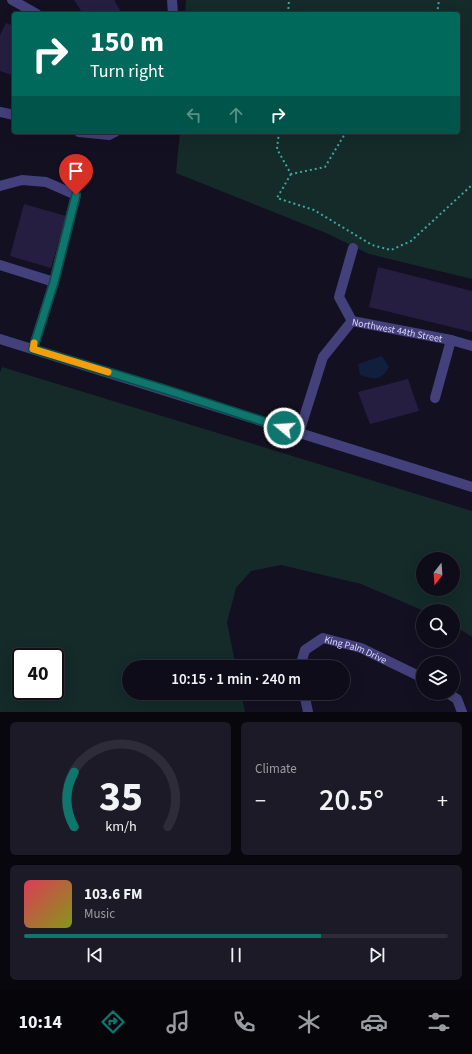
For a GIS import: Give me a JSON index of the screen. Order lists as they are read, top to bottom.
{
  "streets": {
    "street": ["Northwest 44th Street", "King Palm Drive"]
  },
  "north": "bottom",
  "page": {
    "turn": ["150 m", "Turn right"],
    "limit": "40",
    "trip": "10:15 · 1 min · 240 m",
    "tile": "Climate",
    "heat": ["−", "20.5°", "+"],
    "song": ["103.6 FM", "Music"],
    "tabs": "10:14",
    "gauge": ["35", "km/h"]
  }
}
